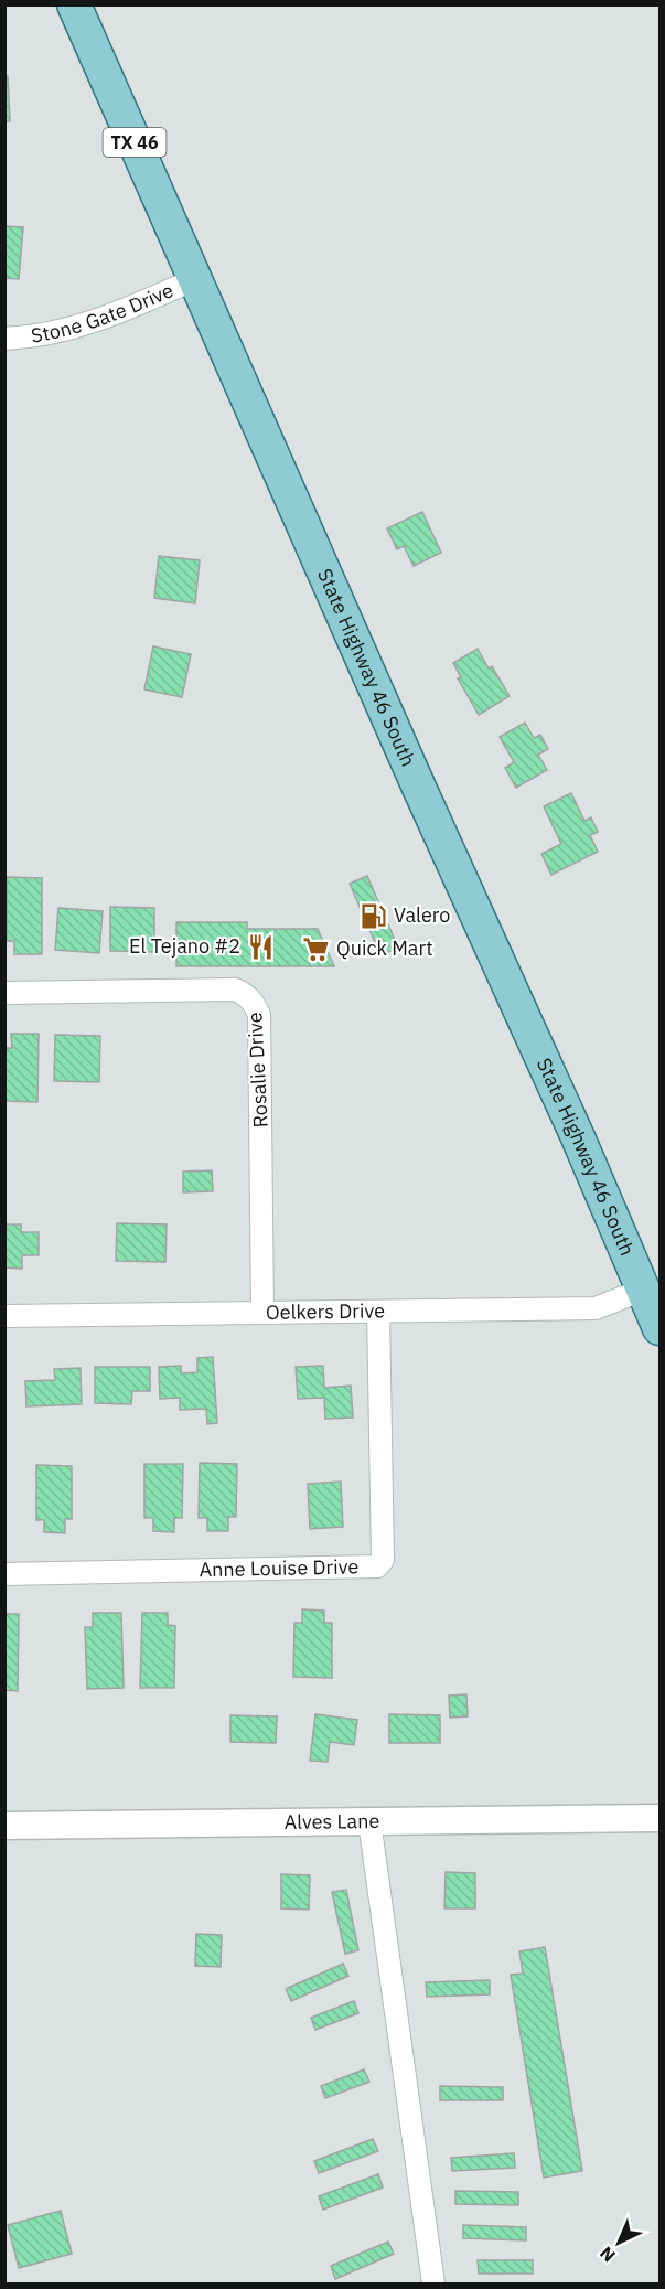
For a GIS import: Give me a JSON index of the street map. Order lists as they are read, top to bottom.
{
  "streets": {
    "main road": ["TX 46", "State Highway 46 South"],
    "street": [
      "Stone Gate Drive",
      "Rosalie Drive",
      "Oelkers Drive",
      "Anne Louise Drive",
      "Alves Lane"
    ]
  },
  "crossings": [
    ["Stone Gate Drive", "State Highway 46 South"],
    ["State Highway 46 South", "Oelkers Drive"],
    ["Rosalie Drive", "Oelkers Drive"],
    ["Oelkers Drive", "Anne Louise Drive"]
  ],
  "places": {
    "fuel station": ["Valero"],
    "restaurant": ["El Tejano #2"],
    "supermarket": ["Quick Mart"]
  },
  "north": "bottom left"
}
